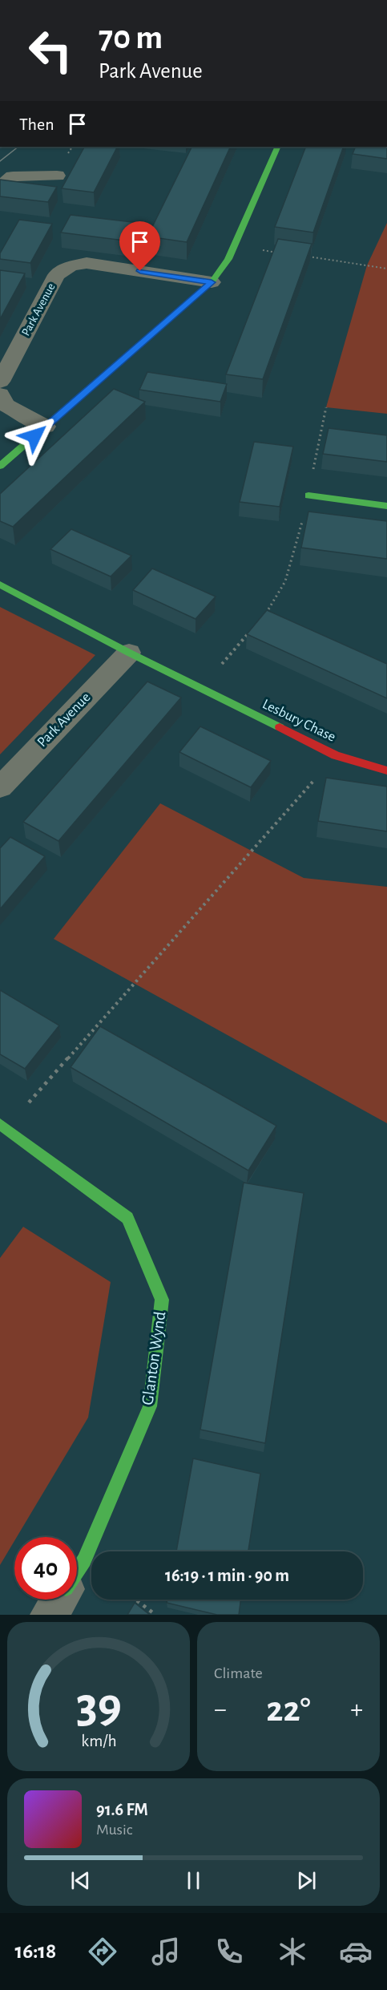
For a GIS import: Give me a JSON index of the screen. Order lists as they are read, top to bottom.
{
  "streets": {
    "street": ["Park Avenue", "Lesbury Chase", "Glanton Wynd"]
  },
  "page": {
    "turn": ["70 m", "Park Avenue"],
    "then": "Then",
    "limit": "40",
    "trip": "16:19 · 1 min · 90 m",
    "tile": "Climate",
    "heat": ["−", "22°", "+"],
    "song": ["91.6 FM", "Music"],
    "tabs": "16:18",
    "gauge": ["39", "km/h"]
  }
}
